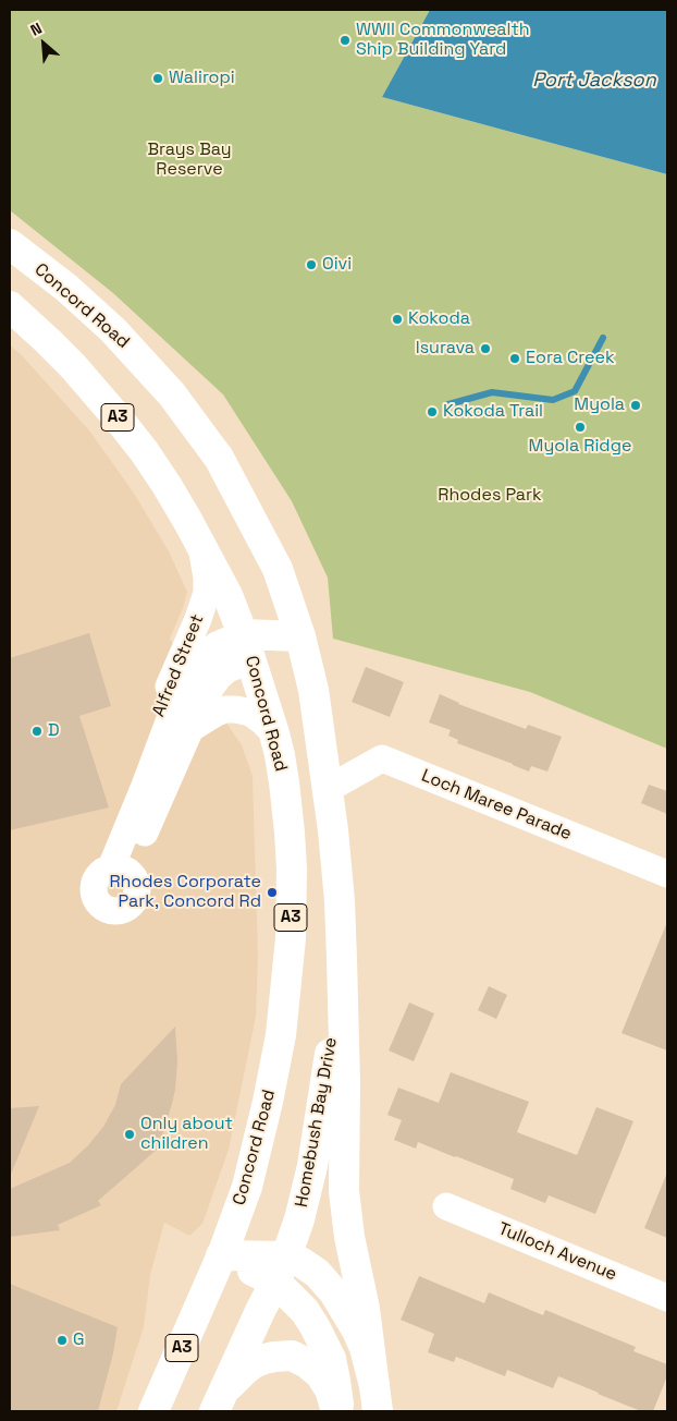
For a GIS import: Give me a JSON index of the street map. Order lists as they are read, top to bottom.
{
  "streets": {
    "main road": ["Concord Road", "A3", "Homebush Bay Drive"],
    "street": ["Alfred Street", "Loch Maree Parade", "Tulloch Avenue"]
  },
  "crossings": [
    ["Concord Road", "A3"],
    ["Concord Road", "Alfred Street"],
    ["Concord Road", "Loch Maree Parade"],
    ["Concord Road", "Homebush Bay Drive"]
  ],
  "water": ["Port Jackson"],
  "parks": ["Brays Bay Reserve", "Rhodes Park"],
  "places": [
    "WWII Commonwealth Ship Building Yard",
    "Waliropi",
    "Oivi",
    "Kokoda",
    "Isurava",
    "Eora Creek",
    "Myola",
    "Kokoda Trail",
    "Myola Ridge",
    "D",
    "Rhodes Corporate Park, Concord Rd",
    "Only about children",
    "G"
  ],
  "north": "top left"
}
